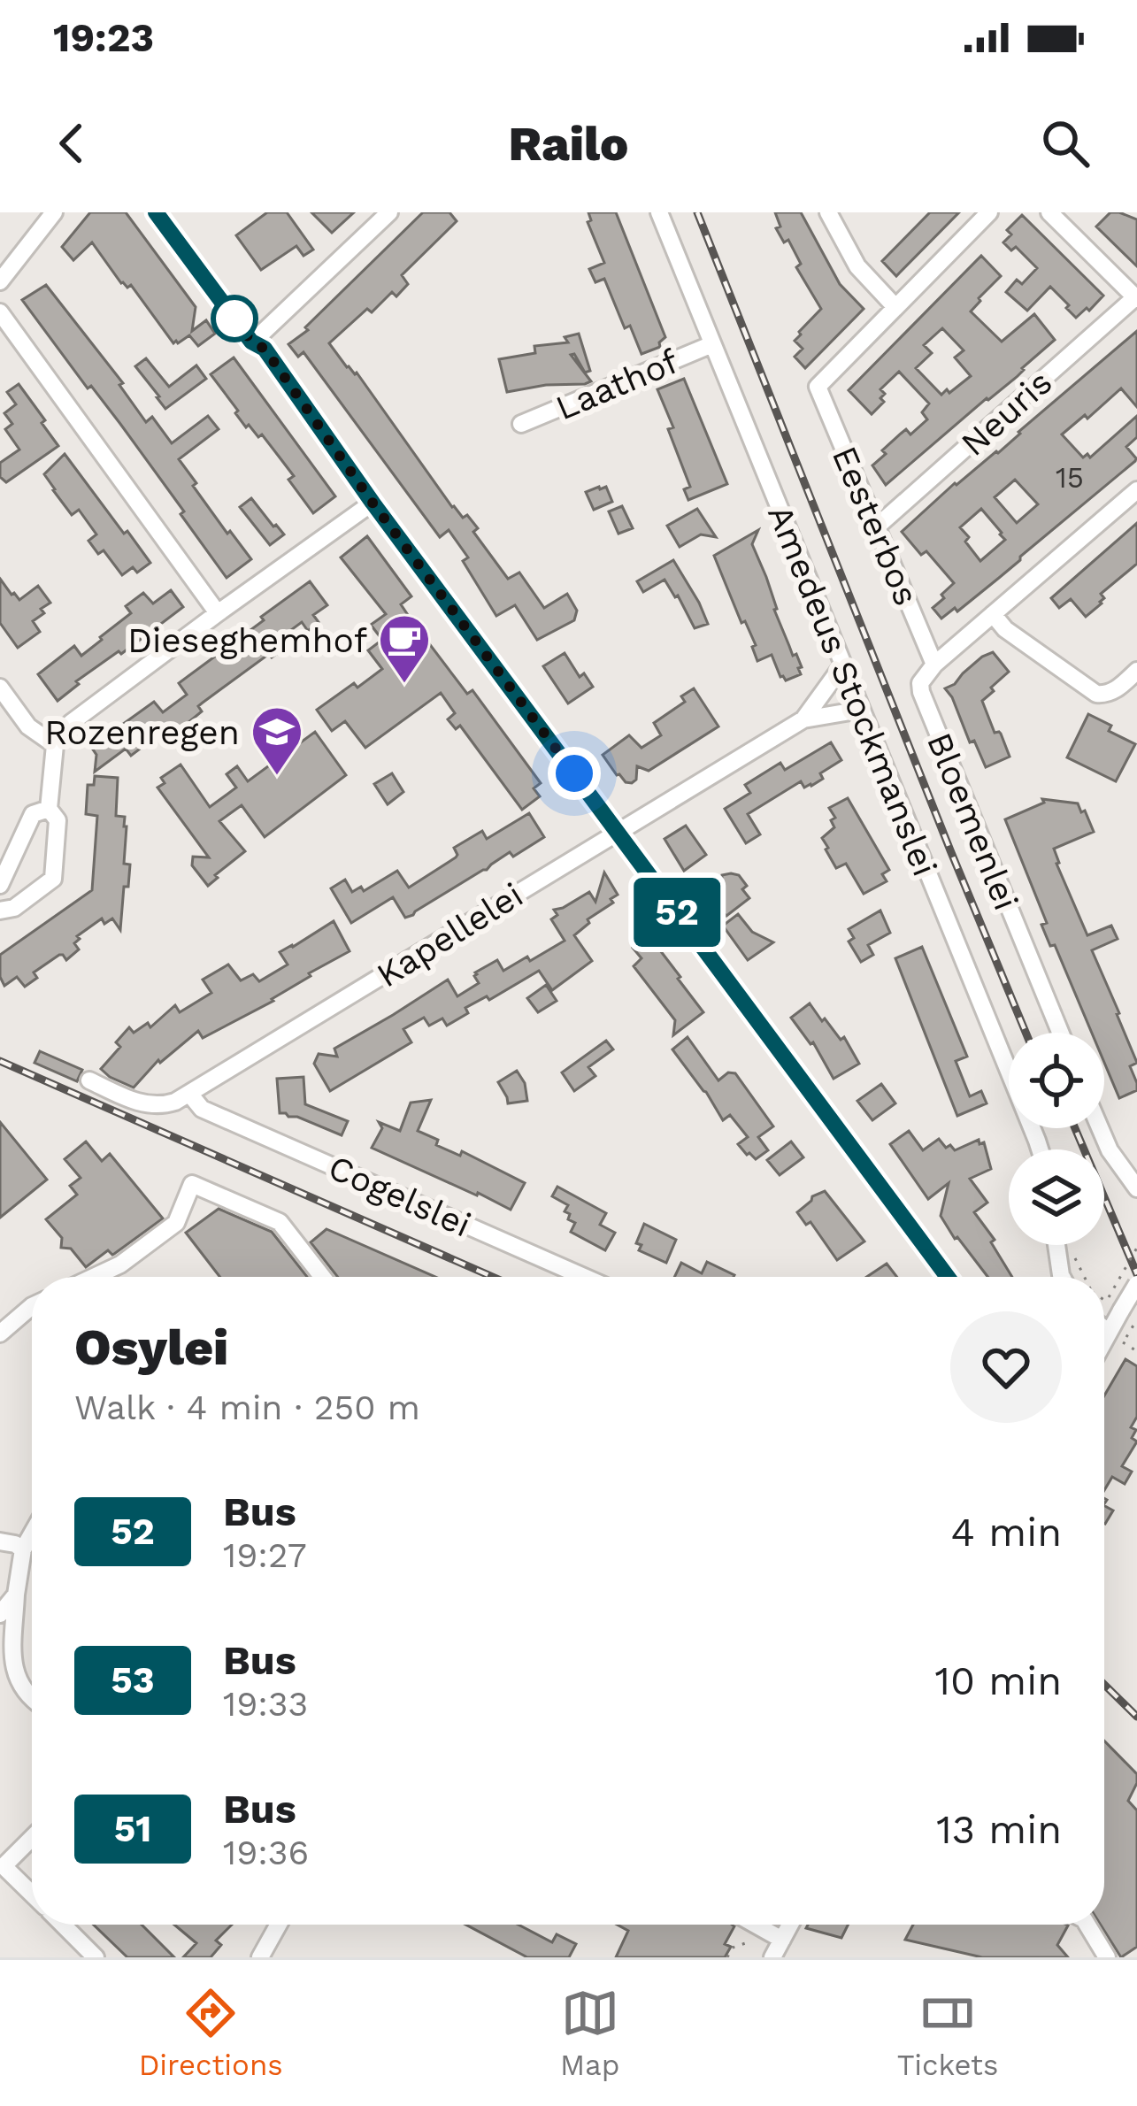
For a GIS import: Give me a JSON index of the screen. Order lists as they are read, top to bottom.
{
  "streets": {
    "street": [
      "Laathof",
      "Neuris",
      "Eesterbos",
      "Amedeus Stockmanslei",
      "Bloemenlei",
      "Kapellelei",
      "Cogelslei"
    ]
  },
  "crossings": [
    ["Laathof", "Amedeus Stockmanslei"],
    ["Neuris", "Eesterbos"],
    ["Eesterbos", "Bloemenlei"],
    ["Amedeus Stockmanslei", "Kapellelei"],
    ["Kapellelei", "Cogelslei"]
  ],
  "places": {
    "cafe": ["Dieseghemhof"],
    "school or university": ["Rozenregen"]
  },
  "lines": ["bus line 52"],
  "house_numbers": ["15"],
  "page": {
    "status": "19:23",
    "header": "Railo",
    "on_map": "52",
    "heading": ["Osylei", "Walk · 4 min · 250 m"],
    "list": [
      {
        "mark": "52",
        "name": "Bus",
        "note": "19:27",
        "value": "4 min"
      },
      {
        "mark": "53",
        "name": "Bus",
        "note": "19:33",
        "value": "10 min"
      },
      {
        "mark": "51",
        "name": "Bus",
        "note": "19:36",
        "value": "13 min"
      }
    ],
    "tabs": ["Directions", "Map", "Tickets"]
  }
}
